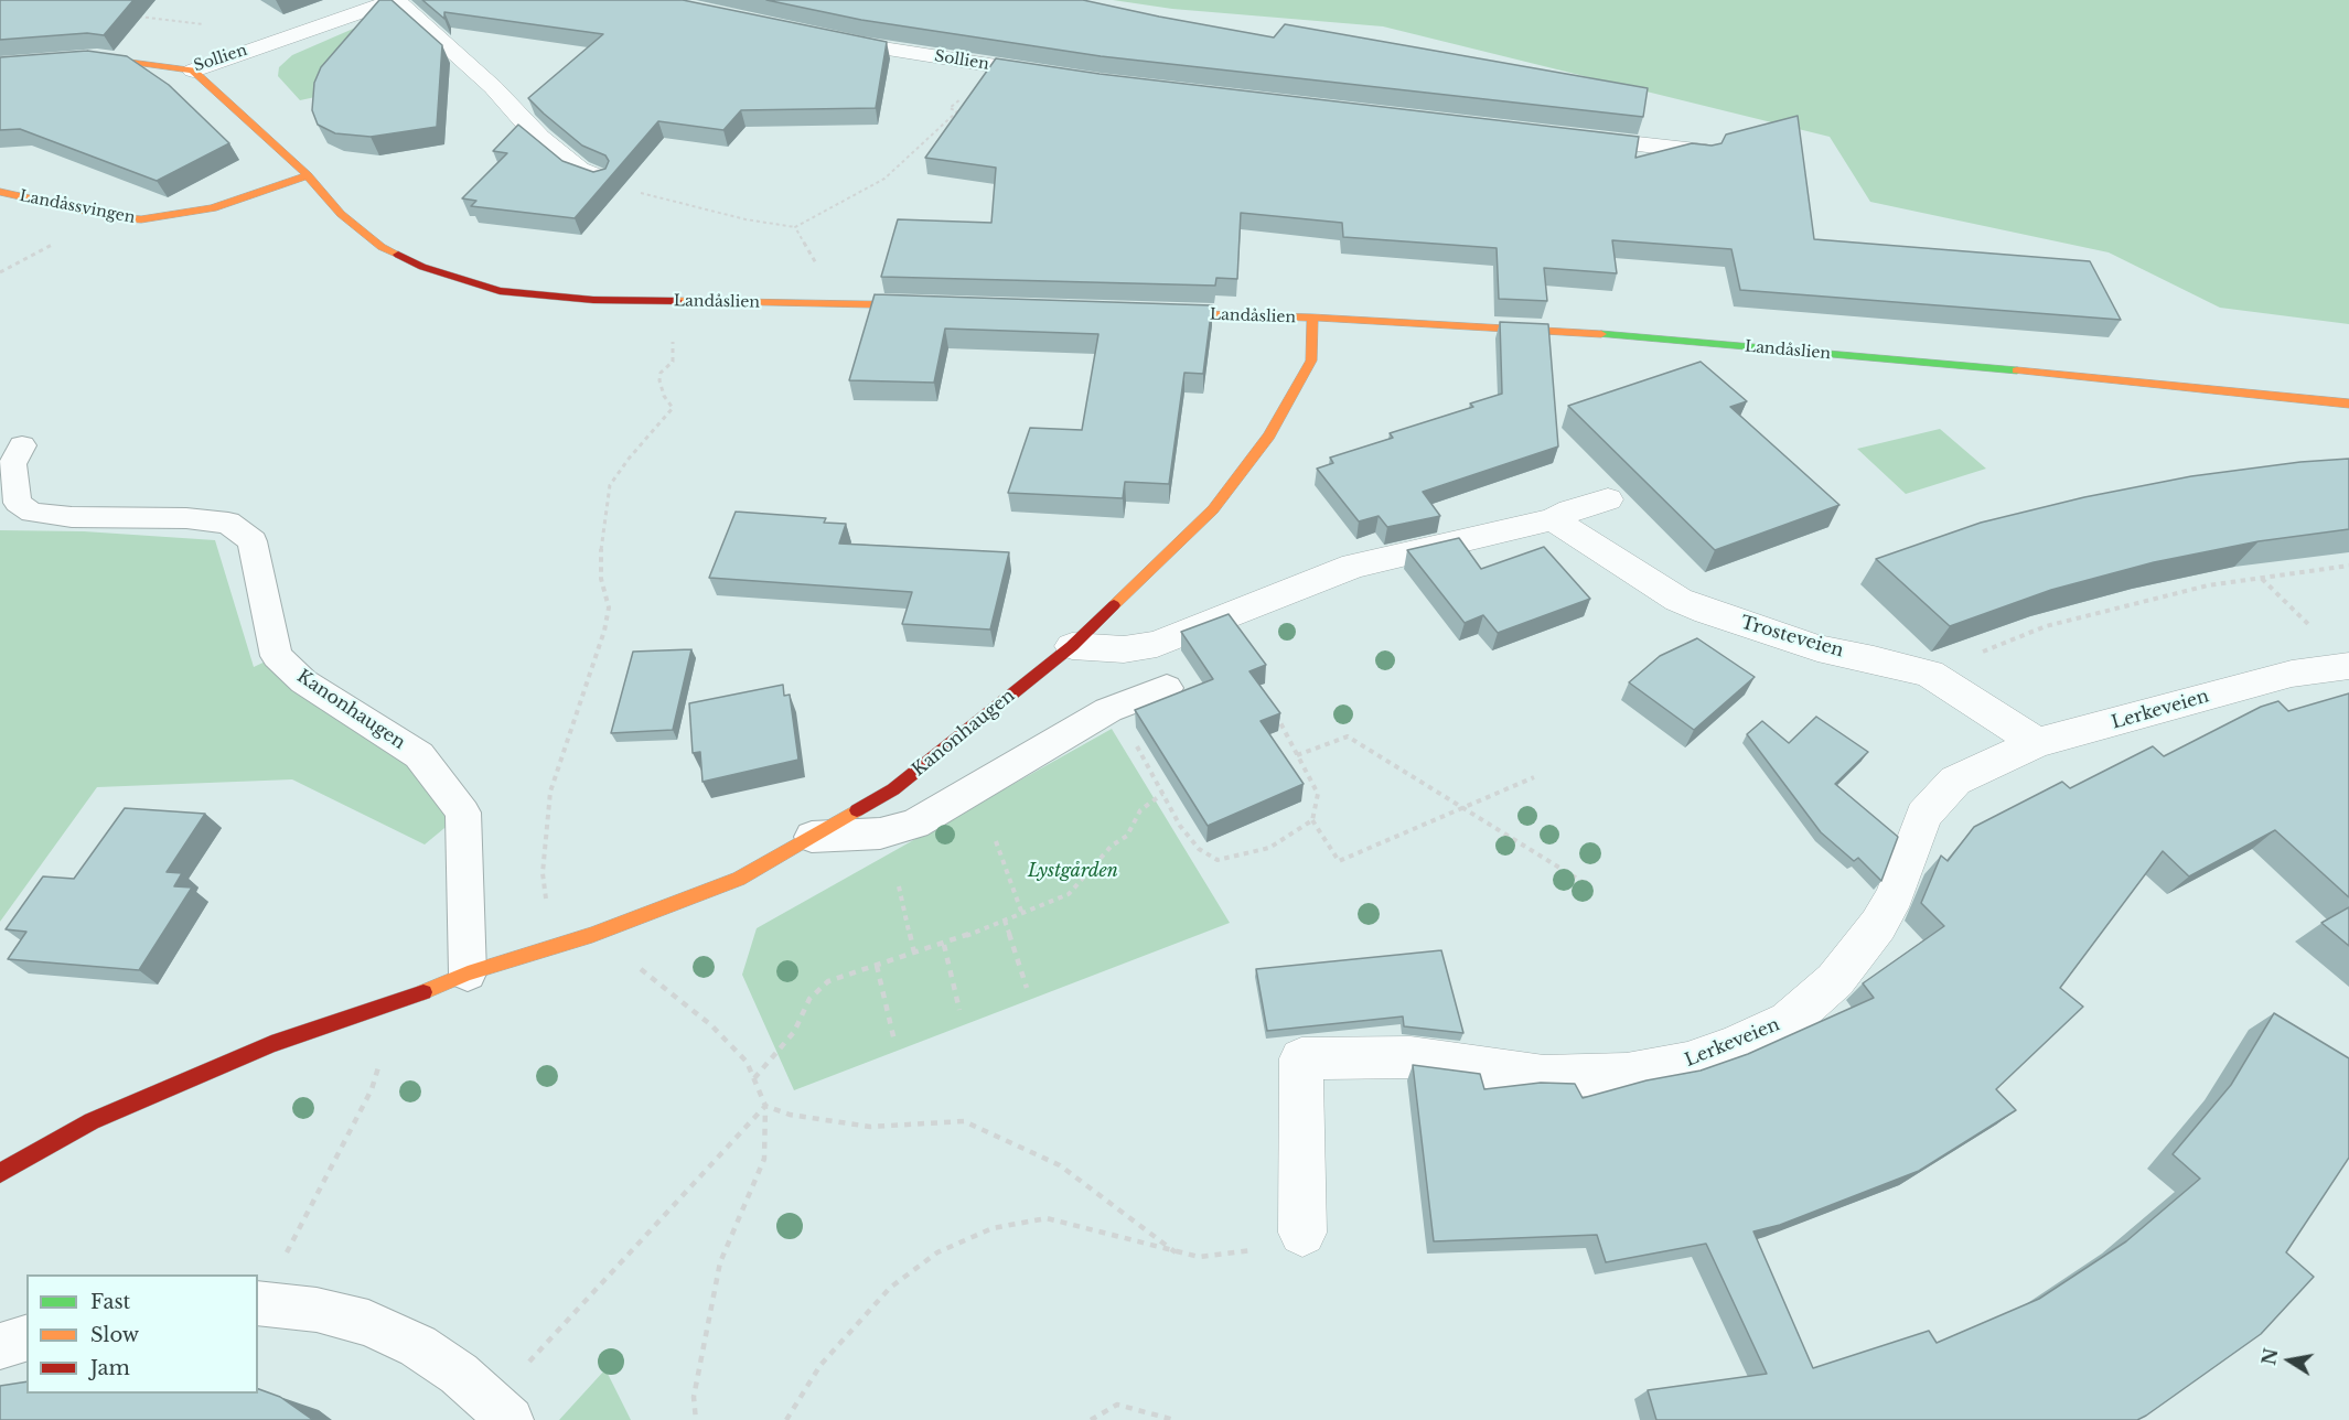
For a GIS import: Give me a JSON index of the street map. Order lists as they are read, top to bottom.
{
  "streets": {
    "street": [
      "Sollien",
      "Landåssvingen",
      "Landåslien",
      "Trosteveien",
      "Kanonhaugen",
      "Lerkeveien"
    ]
  },
  "crossings": [
    ["Sollien", "Landåslien"],
    ["Landåssvingen", "Landåslien"],
    ["Landåslien", "Kanonhaugen"],
    ["Trosteveien", "Lerkeveien"]
  ],
  "parks": ["Lystgården"],
  "legend": ["Fast", "Slow", "Jam"],
  "north": "left"
}
